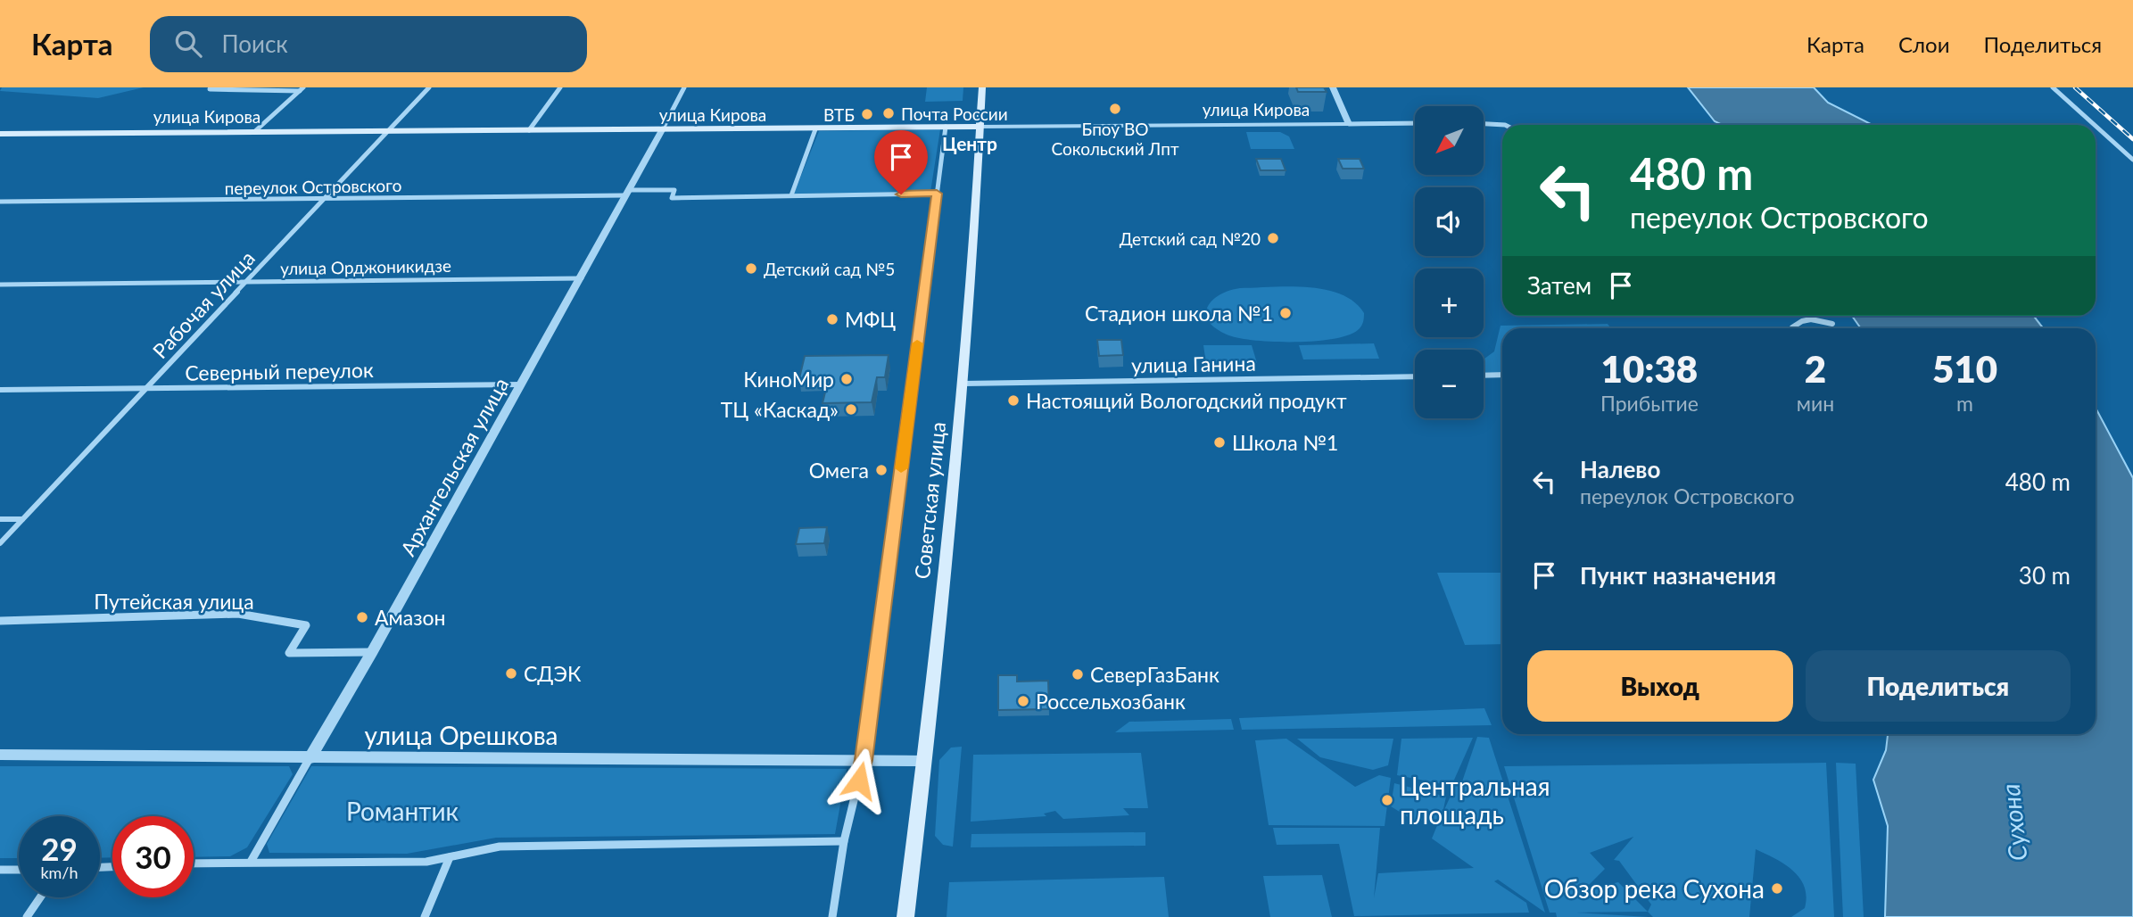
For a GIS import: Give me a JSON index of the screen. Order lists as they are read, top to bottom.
{
  "streets": {
    "main road": ["улица Кирова", "Советская улица"],
    "street": [
      "переулок Островского",
      "улица Орджоникидзе",
      "Рабочая улица",
      "улица Ганина",
      "Северный переулок",
      "Архангельская улица",
      "Путейская улица",
      "улица Орешкова"
    ]
  },
  "crossings": [
    ["улица Кирова", "Рабочая улица"],
    ["улица Кирова", "Архангельская улица"],
    ["улица Кирова", "Советская улица"],
    ["переулок Островского", "Рабочая улица"],
    ["переулок Островского", "Архангельская улица"],
    ["улица Орджоникидзе", "Рабочая улица"],
    ["улица Орджоникидзе", "Архангельская улица"],
    ["Рабочая улица", "Северный переулок"],
    ["улица Ганина", "Советская улица"],
    ["Северный переулок", "Архангельская улица"],
    ["Архангельская улица", "Путейская улица"],
    ["Архангельская улица", "улица Орешкова"],
    ["Советская улица", "улица Орешкова"]
  ],
  "districts": ["Центр"],
  "water": ["Сухона"],
  "parks": ["Романтик"],
  "places": [
    "Бпоу ВО Сокольский Лпт",
    "Почта России",
    "ВТБ",
    "Детский сад №20",
    "Детский сад №5",
    "Стадион школа №1",
    "МФЦ",
    "КиноМир",
    "Настоящий Вологодский продукт",
    "ТЦ «Каскад»",
    "Школа №1",
    "Омега",
    "Амазон",
    "СДЭК",
    "СеверГазБанк",
    "Россельхозбанк",
    "Центральная площадь",
    "Обзор река Сухона"
  ],
  "north": "bottom left",
  "page": {
    "header": "Карта",
    "search": "Поиск",
    "nav": ["Карта", "Слои", "Поделиться"],
    "map_buttons": ["+", "−"],
    "turn": ["480 m", "переулок Островского"],
    "then": "Затем",
    "eta": [
      "10:38",
      "Прибытие",
      "2",
      "мин",
      "510",
      "m"
    ],
    "list": [
      {
        "name": "Налево",
        "note": "переулок Островского",
        "value": "480 m"
      },
      {
        "name": "Пункт назначения",
        "value": "30 m"
      }
    ],
    "buttons": ["Выход", "Поделиться"],
    "speed": "29 km/h",
    "limit": "30"
  }
}
